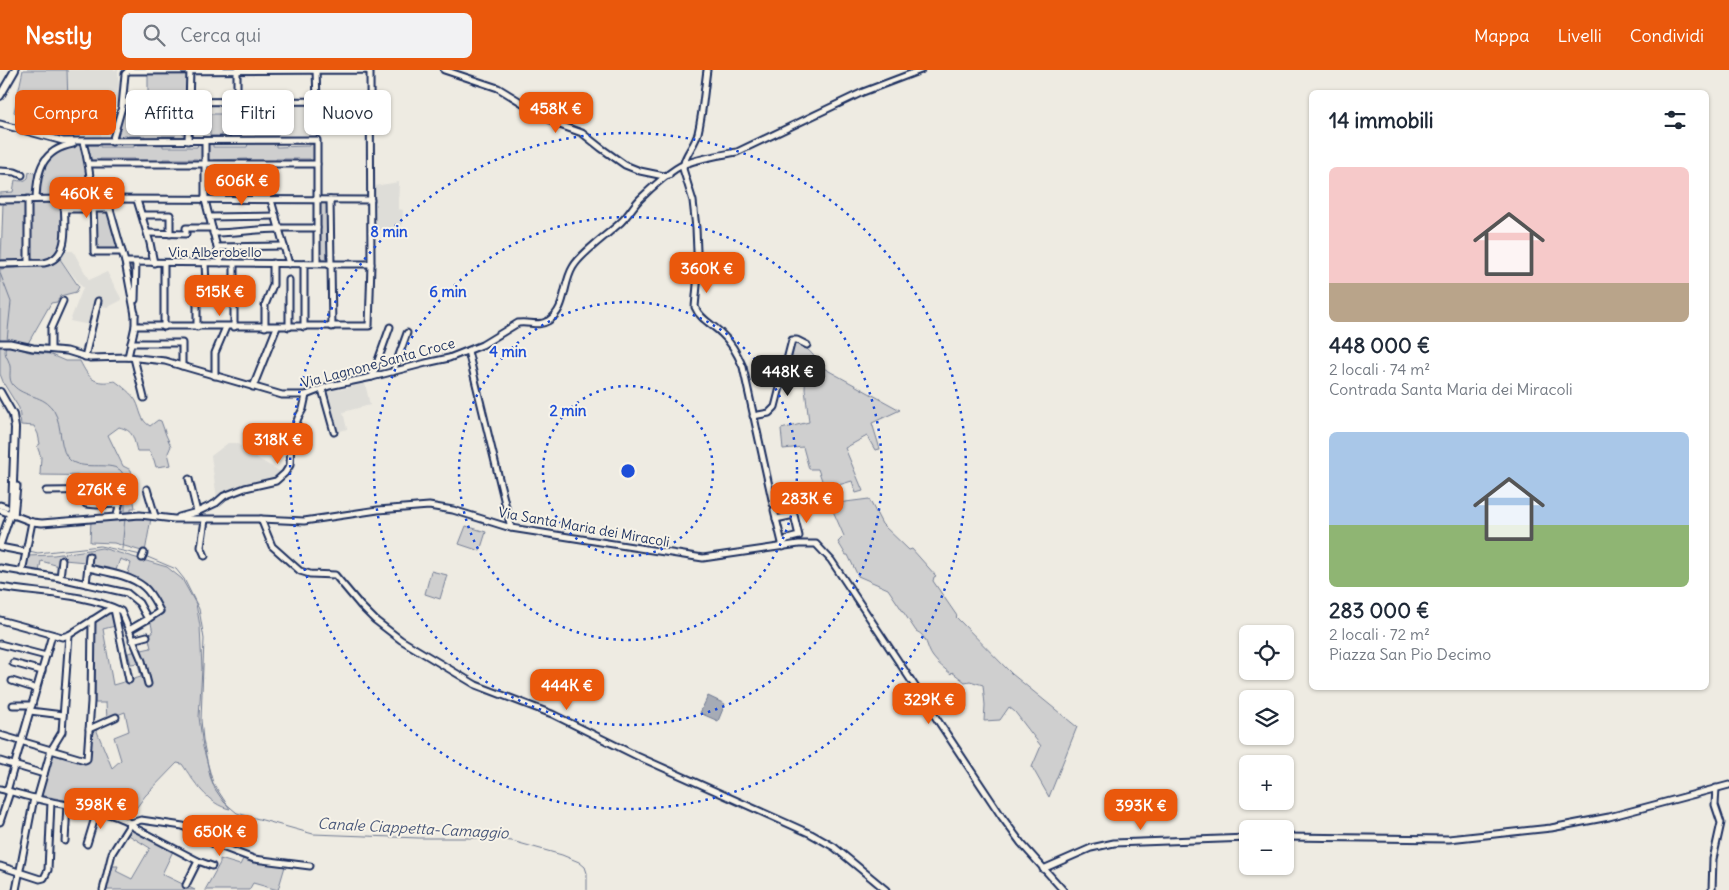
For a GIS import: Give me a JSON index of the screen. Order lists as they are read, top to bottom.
{
  "streets": {
    "street": ["Via Alberobello", "Via Lagnone Santa Croce", "Via Santa Maria dei Miracoli"]
  },
  "water": ["Canale Ciappetta-Camaggio"],
  "page": {
    "header": "Nestly",
    "search": "Cerca qui",
    "nav": ["Mappa", "Livelli", "Condividi"],
    "chip": [
      "Compra",
      "Affitta",
      "Filtri",
      "Nuovo"
    ],
    "heading": "14 immobili",
    "price": [
      "458K €",
      "606K €",
      "460K €",
      "360K €",
      "515K €",
      "448K €",
      "318K €",
      "276K €",
      "283K €",
      "444K €",
      "329K €",
      "398K €",
      "393K €",
      "650K €"
    ],
    "list": [
      {
        "name": "448 000 €",
        "note": "2 locali · 74 m² · Contrada Santa Maria dei Miracoli"
      },
      {
        "name": "283 000 €",
        "note": "2 locali · 72 m² · Piazza San Pio Decimo"
      }
    ],
    "map_buttons": ["+", "−"]
  },
  "rings": [
    "8 min",
    "6 min",
    "4 min",
    "2 min"
  ]
}
